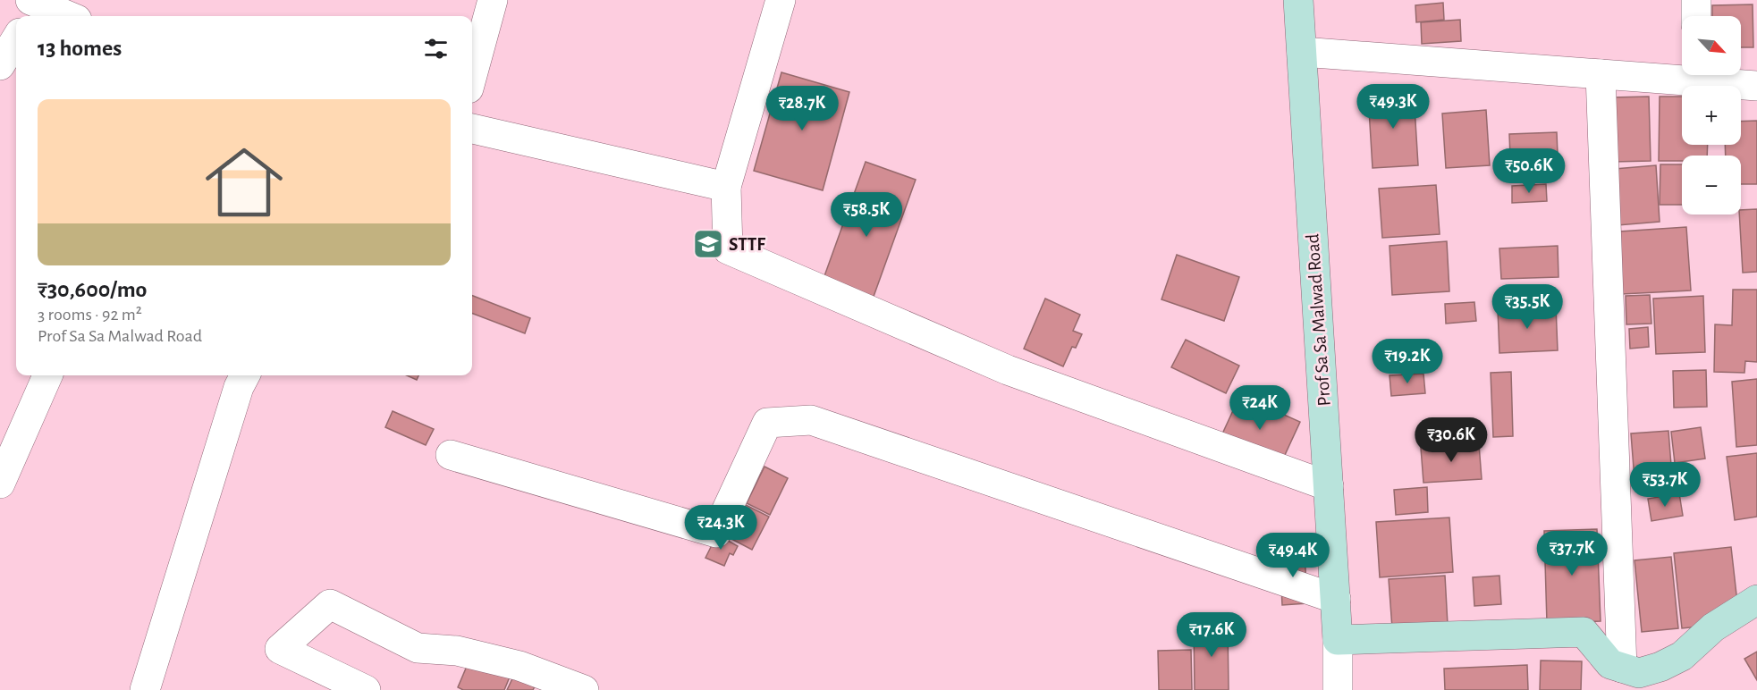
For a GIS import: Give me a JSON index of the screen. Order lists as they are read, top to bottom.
{
  "streets": {
    "street": ["Prof Sa Sa Malwad Road"]
  },
  "places": {
    "school or university": ["STTF"]
  },
  "north": "bottom right",
  "page": {
    "map_buttons": ["+", "−"],
    "heading": "13 homes",
    "list": [
      {
        "name": "₹30,600/mo",
        "note": "3 rooms · 92 m² · Prof Sa Sa Malwad Road"
      }
    ],
    "price": [
      "₹49.3K",
      "₹28.7K",
      "₹50.6K",
      "₹58.5K",
      "₹35.5K",
      "₹19.2K",
      "₹24K",
      "₹30.6K",
      "₹53.7K",
      "₹24.3K",
      "₹37.7K",
      "₹49.4K",
      "₹17.6K"
    ]
  }
}
